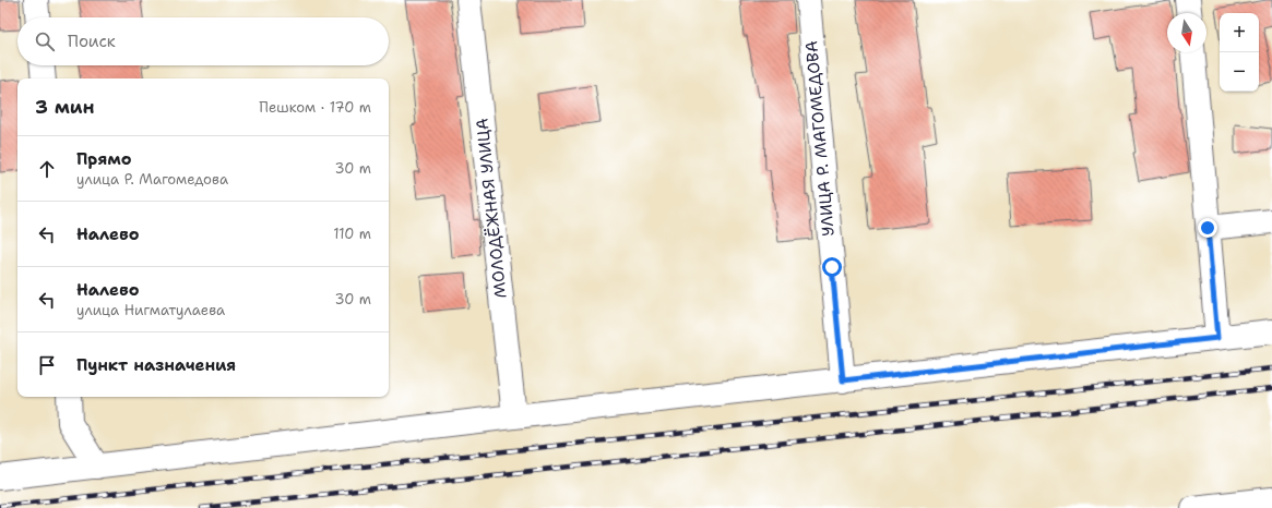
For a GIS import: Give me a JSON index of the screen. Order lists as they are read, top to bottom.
{
  "streets": {
    "street": ["УЛИЦА Р. МАГОМЕДОВА", "МОЛОДЁЖНАЯ УЛИЦА"]
  },
  "north": "bottom",
  "page": {
    "map_buttons": ["+", "−"],
    "search": "Поиск",
    "heading": ["3 мин", "Пешком · 170 m"],
    "list": [
      ["Прямо", "улица Р. Магомедова", "30 m"],
      ["Налево", "110 m"],
      ["Налево", "улица Нигматулаева", "30 m"],
      "Пункт назначения"
    ]
  }
}
